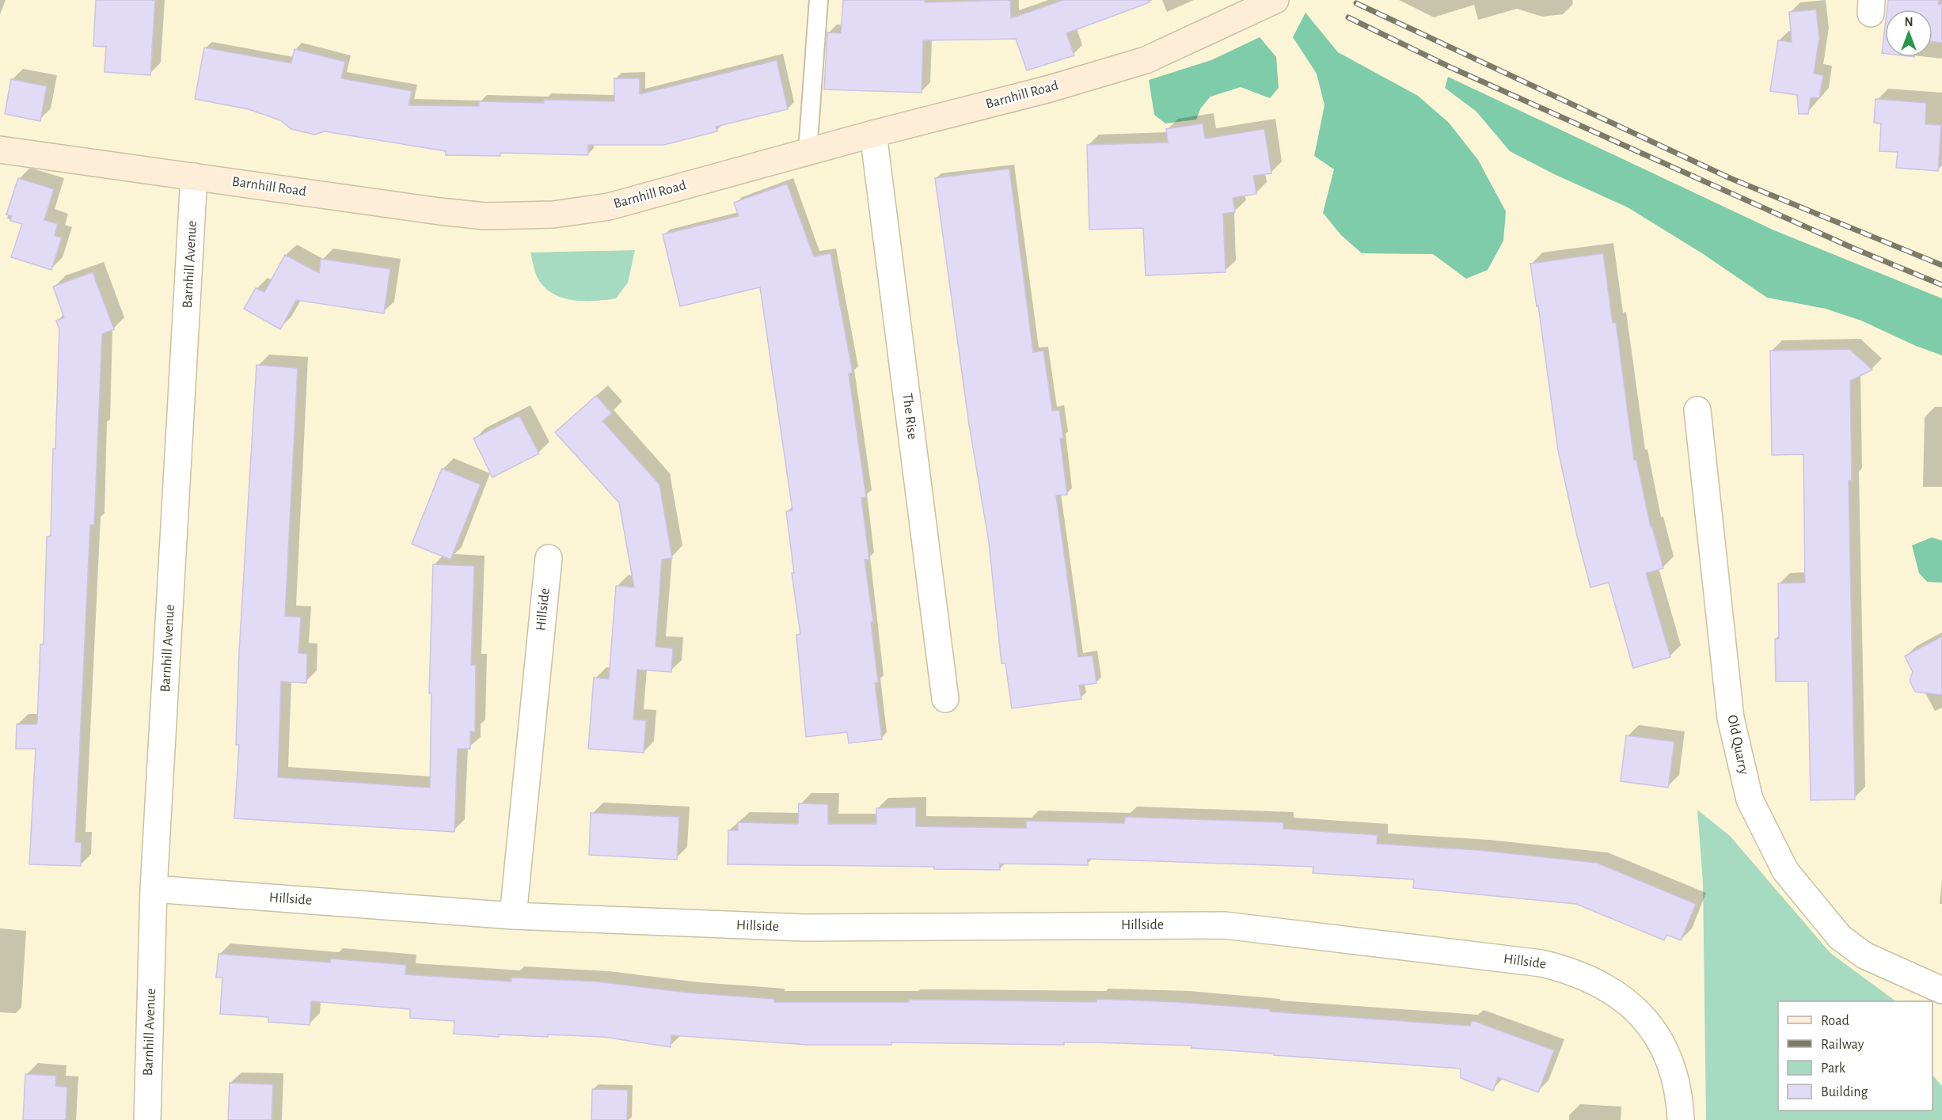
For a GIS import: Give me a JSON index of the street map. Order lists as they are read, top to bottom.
{
  "streets": {
    "main road": ["Barnhill Road"],
    "street": [
      "Barnhill Avenue",
      "The Rise",
      "Hillside",
      "Old Quarry"
    ]
  },
  "crossings": [
    ["Barnhill Road", "Barnhill Avenue"],
    ["Barnhill Road", "The Rise"],
    ["Barnhill Avenue", "Hillside"]
  ],
  "legend": [
    "Road",
    "Railway",
    "Park",
    "Building"
  ],
  "north": "top"
}
